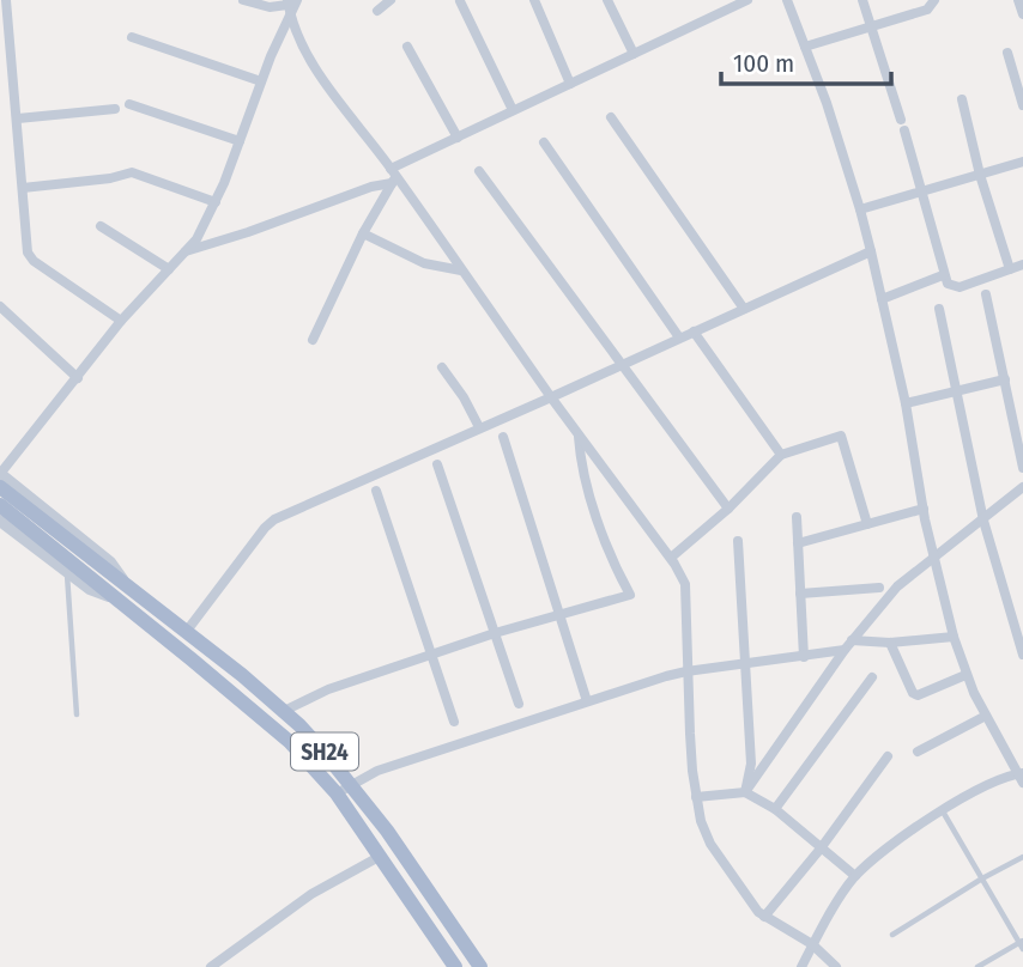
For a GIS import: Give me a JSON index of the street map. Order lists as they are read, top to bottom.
{
  "streets": {
    "main road": ["SH24"]
  },
  "scale_bar": "100 m"
}
